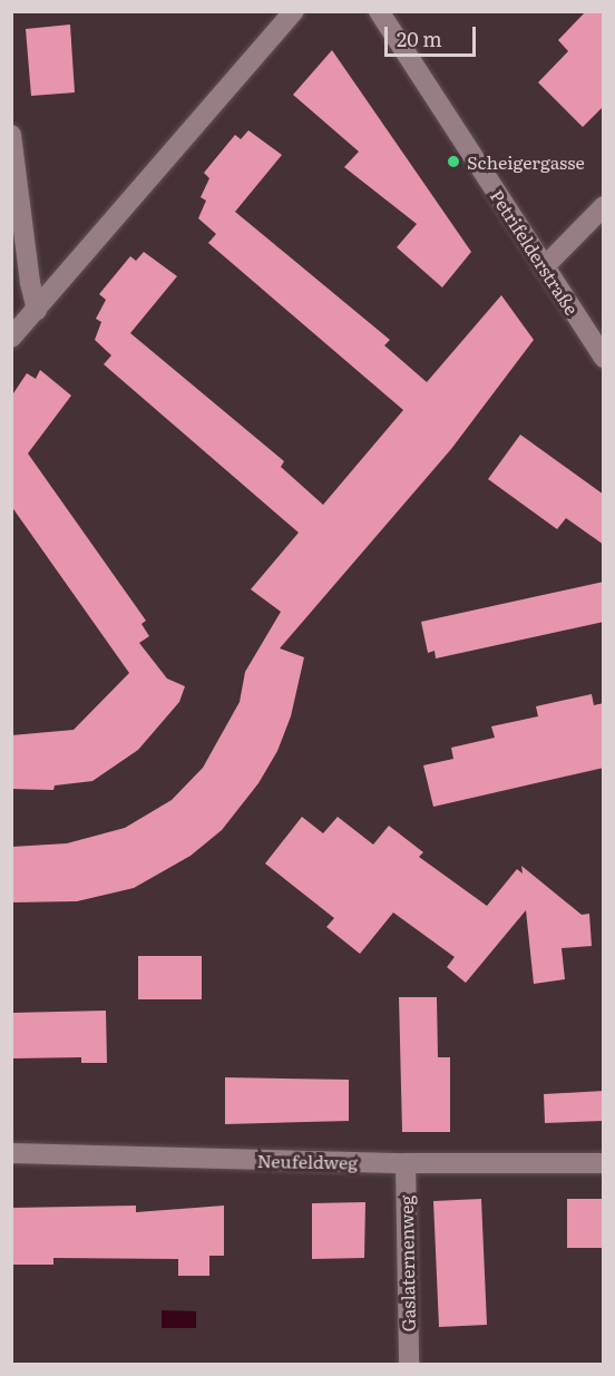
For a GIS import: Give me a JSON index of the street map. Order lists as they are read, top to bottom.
{
  "streets": {
    "street": ["Petrifelderstraße", "Neufeldweg", "Gaslaternenweg"]
  },
  "crossings": [
    ["Neufeldweg", "Gaslaternenweg"]
  ],
  "places": ["Scheigergasse"],
  "scale_bar": "20 m"
}
